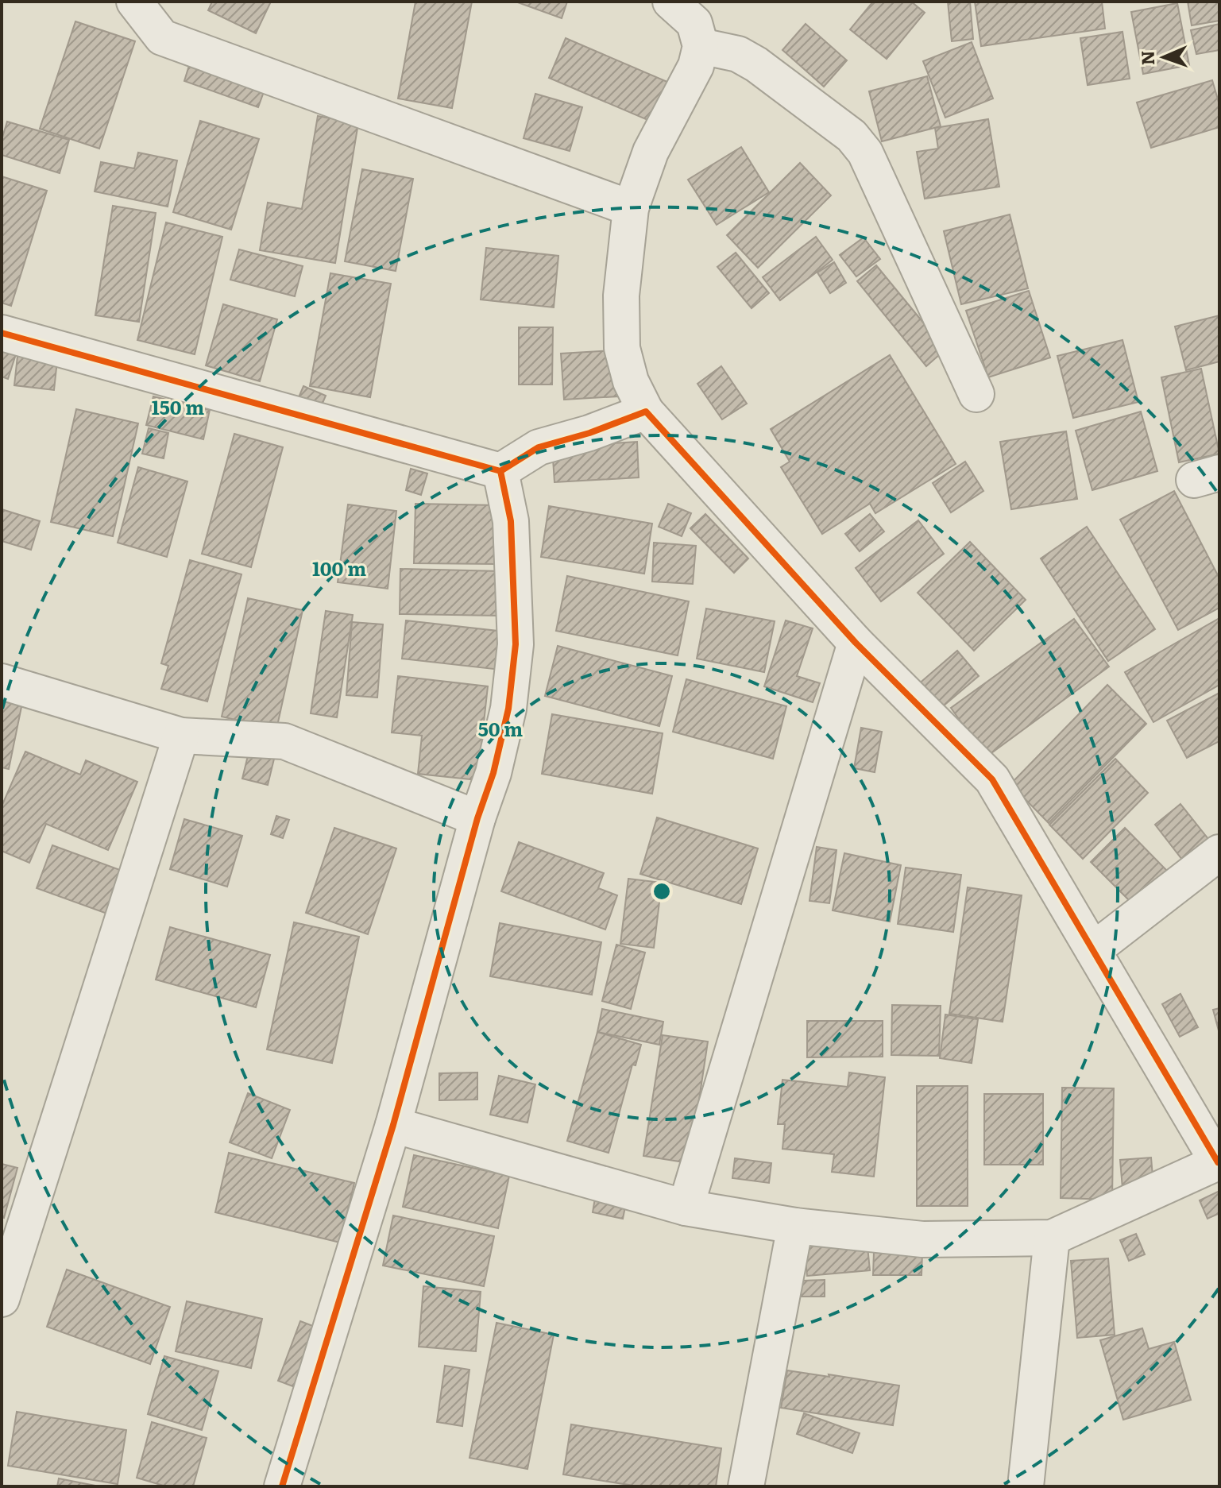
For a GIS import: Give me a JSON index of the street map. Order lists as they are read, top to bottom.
{
  "north": "left",
  "rings": ["150 m", "100 m", "50 m"]
}
